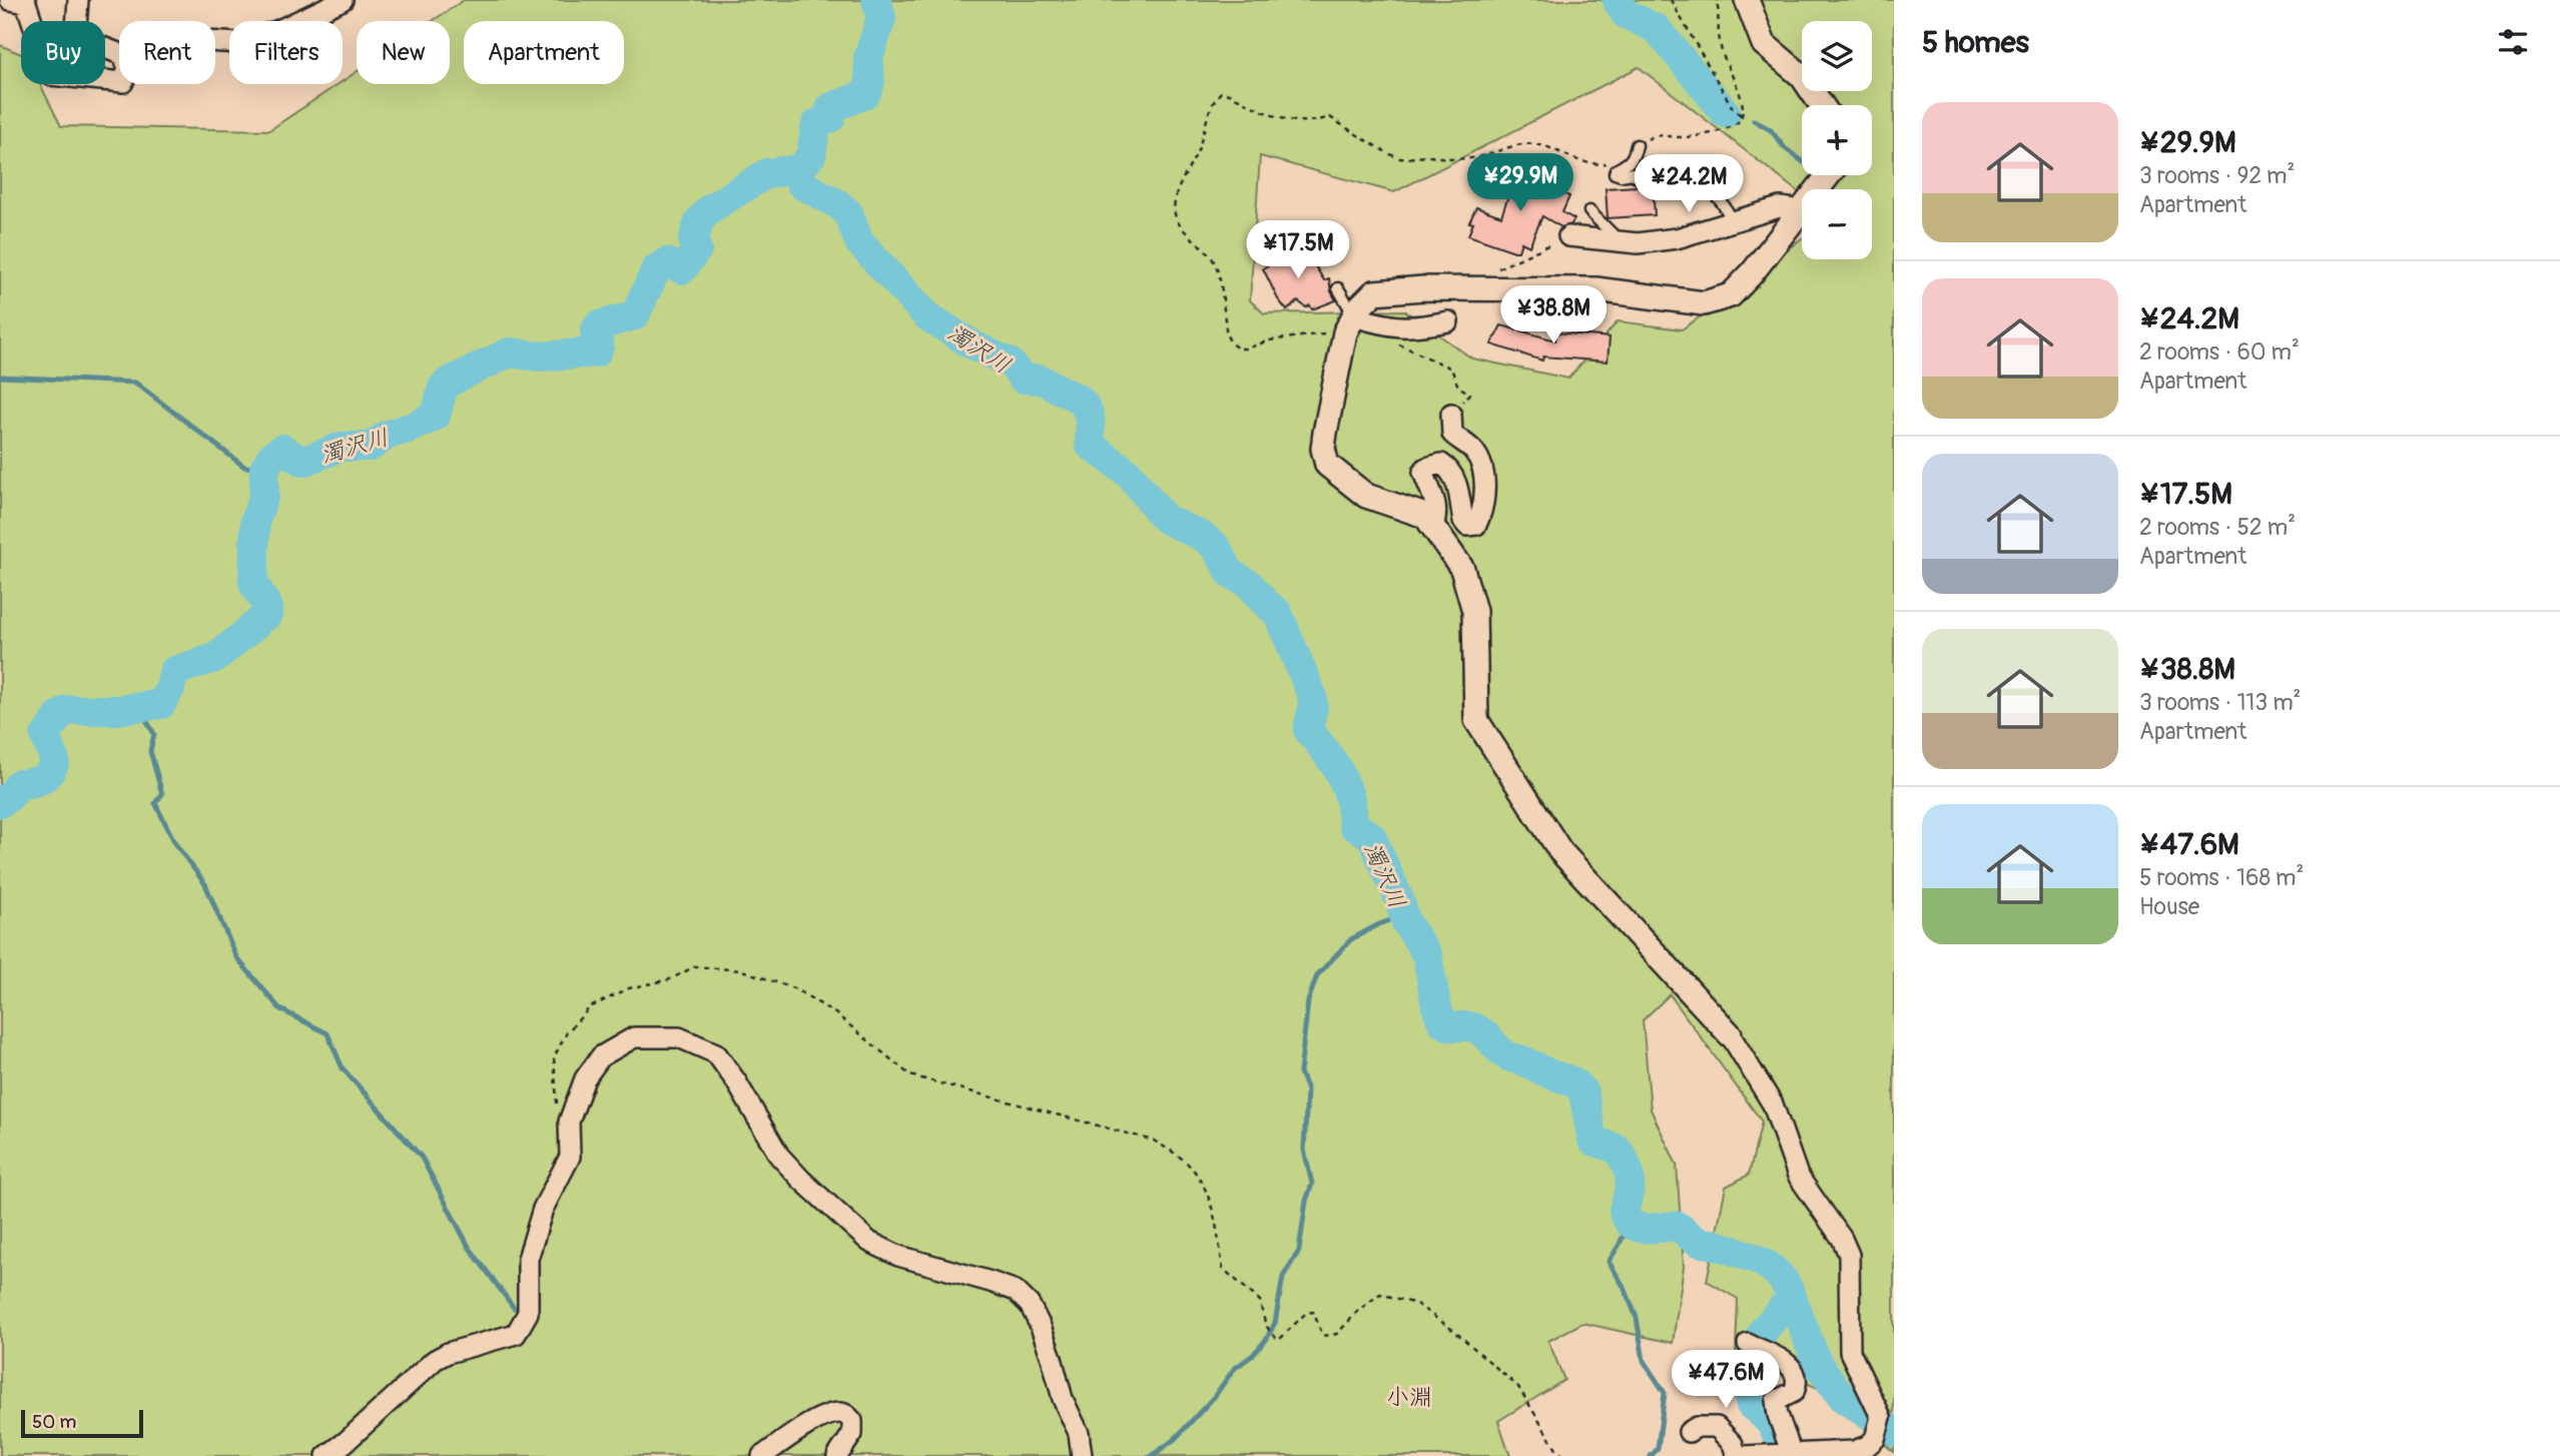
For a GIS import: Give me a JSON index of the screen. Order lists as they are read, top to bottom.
{
  "districts": ["小淵"],
  "water": ["濁沢川"],
  "scale_bar": "50 m",
  "page": {
    "heading": "5 homes",
    "map_buttons": ["+", "−"],
    "chip": [
      "Buy",
      "Rent",
      "Filters",
      "New",
      "Apartment"
    ],
    "list": [
      {
        "name": "¥29.9M",
        "note": "3 rooms · 92 m² · Apartment"
      },
      {
        "name": "¥24.2M",
        "note": "2 rooms · 60 m² · Apartment"
      },
      {
        "name": "¥17.5M",
        "note": "2 rooms · 52 m² · Apartment"
      },
      {
        "name": "¥38.8M",
        "note": "3 rooms · 113 m² · Apartment"
      },
      {
        "name": "¥47.6M",
        "note": "5 rooms · 168 m² · House"
      }
    ],
    "price": [
      "¥29.9M",
      "¥24.2M",
      "¥17.5M",
      "¥38.8M",
      "¥47.6M"
    ],
    "scale": "50 m"
  }
}
